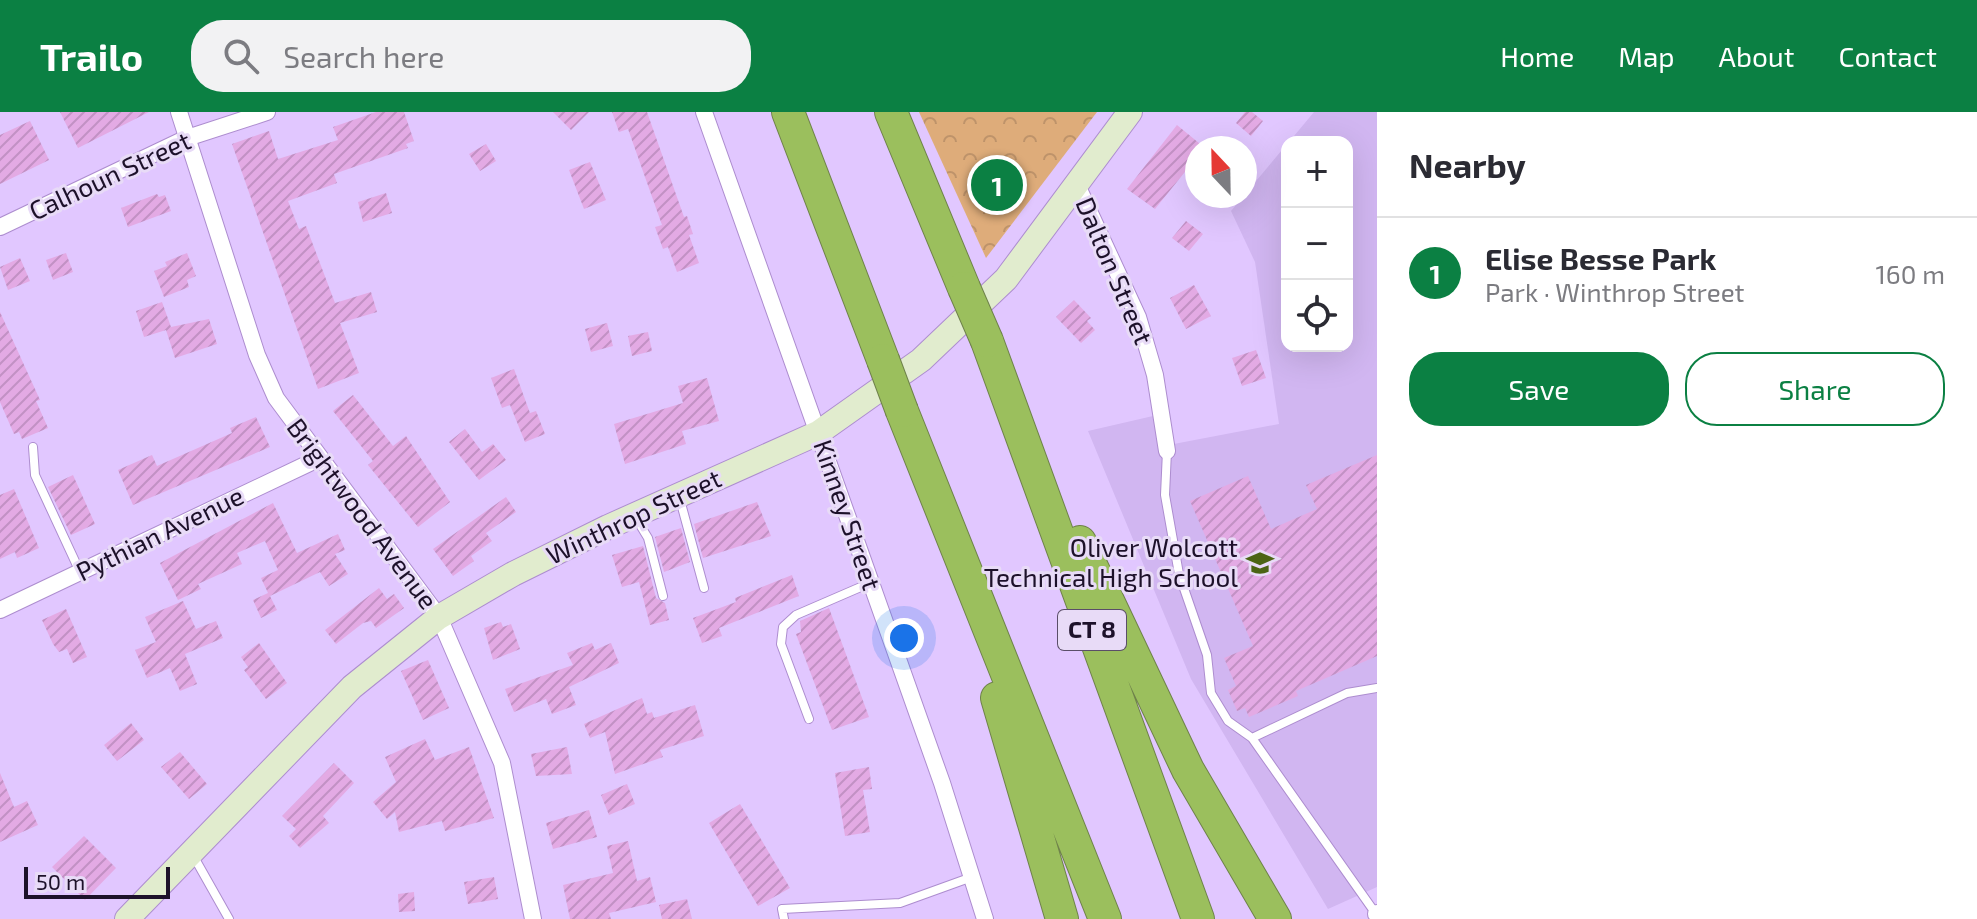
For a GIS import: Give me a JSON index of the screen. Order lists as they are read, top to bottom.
{
  "streets": {
    "highway": ["CT 8"],
    "street": [
      "Calhoun Street",
      "Dalton Street",
      "Brightwood Avenue",
      "Kinney Street",
      "Winthrop Street",
      "Pythian Avenue"
    ]
  },
  "crossings": [
    ["Calhoun Street", "Brightwood Avenue"],
    ["Dalton Street", "Winthrop Street"],
    ["Brightwood Avenue", "Winthrop Street"],
    ["Brightwood Avenue", "Pythian Avenue"],
    ["Kinney Street", "Winthrop Street"]
  ],
  "places": {
    "school or university": ["Oliver Wolcott Technical High School"]
  },
  "scale_bar": "50 m",
  "north": "top",
  "page": {
    "header": "Trailo",
    "search": "Search here",
    "nav": [
      "Home",
      "Map",
      "About",
      "Contact"
    ],
    "heading": "Nearby",
    "map_buttons": ["+", "−"],
    "pins": "1",
    "list": [
      {
        "mark": "1",
        "name": "Elise Besse Park",
        "note": "Park · Winthrop Street",
        "value": "160 m"
      }
    ],
    "buttons": ["Save", "Share"],
    "scale": "50 m"
  }
}
